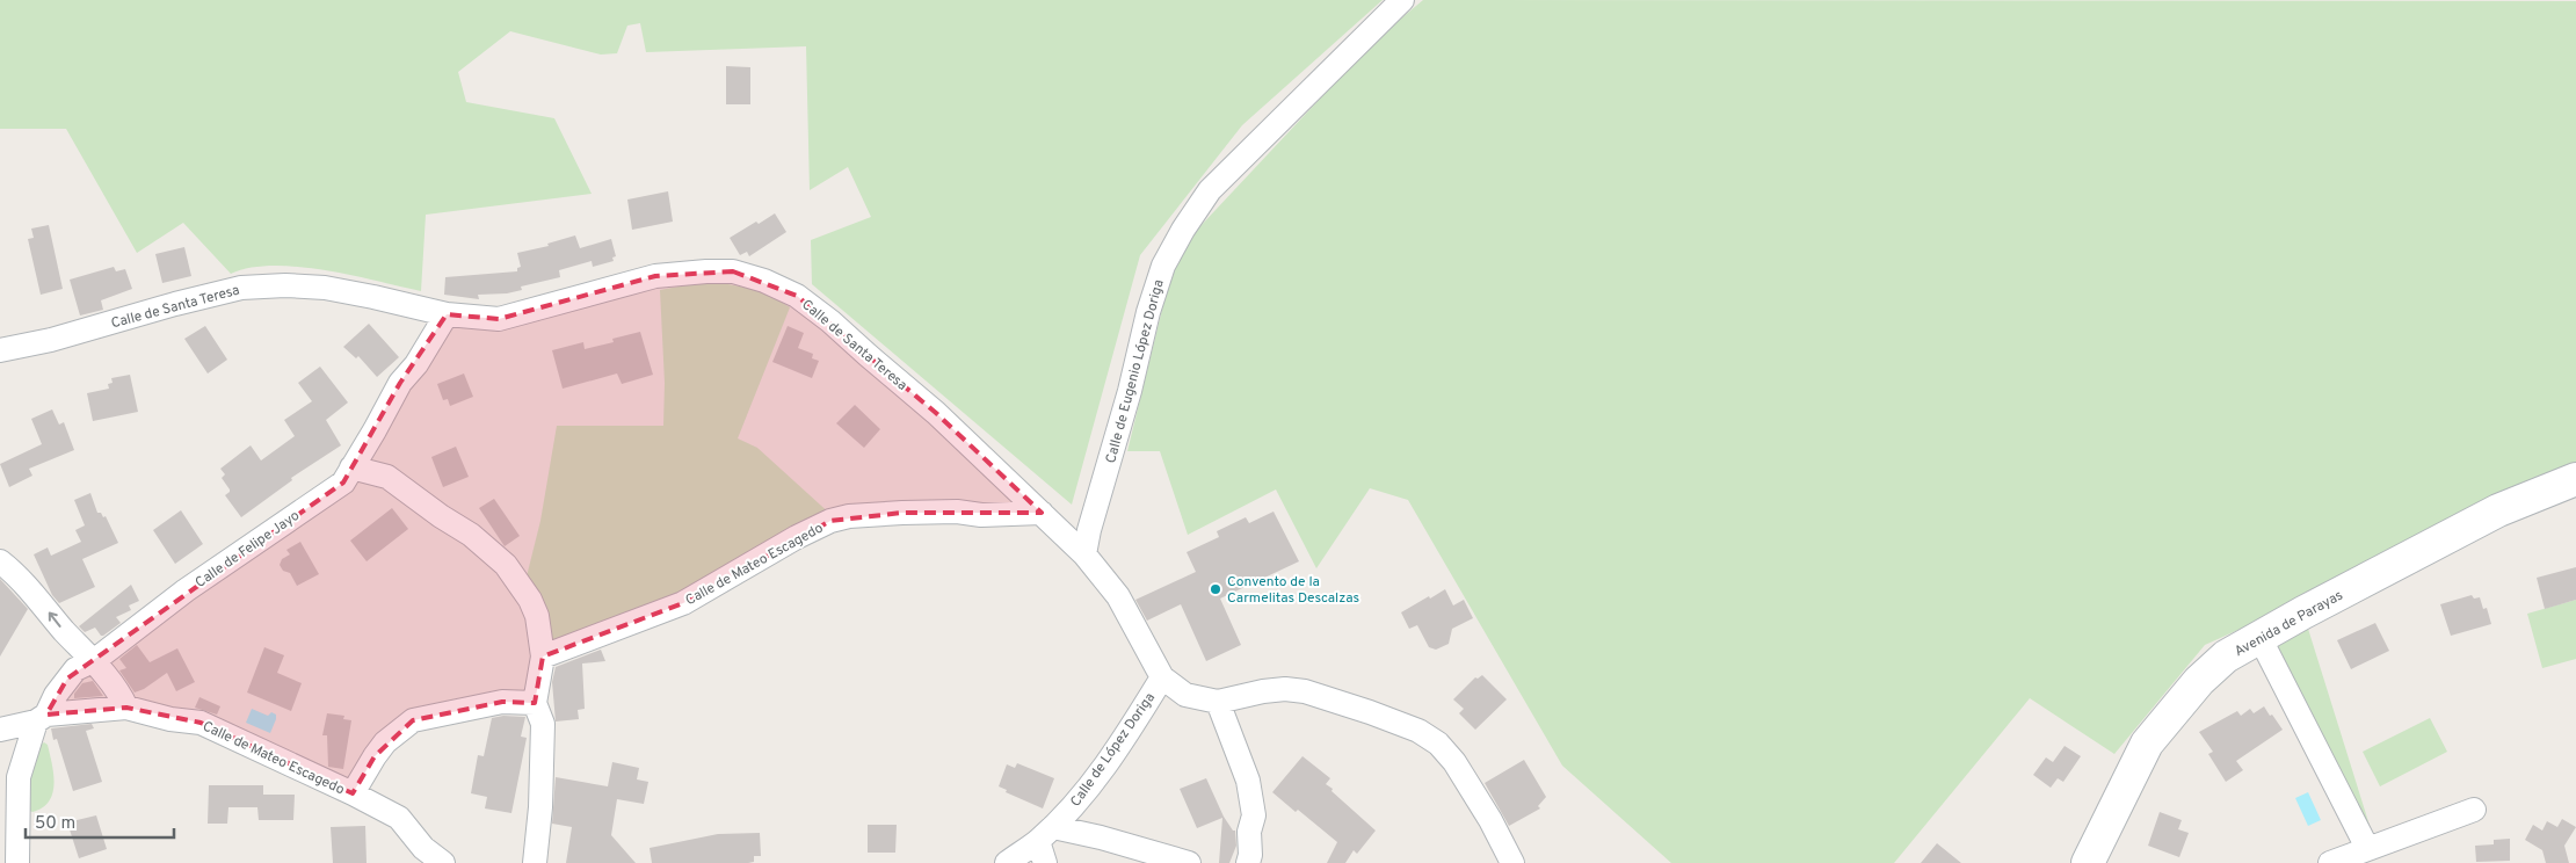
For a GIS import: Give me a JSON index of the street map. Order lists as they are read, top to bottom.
{
  "streets": {
    "street": [
      "Calle de Santa Teresa",
      "Calle de Eugenio López Doriga",
      "Calle de Felipe Jayo",
      "Calle de Mateo Escagedo",
      "Avenida de Parayas",
      "Calle de López Doriga"
    ]
  },
  "crossings": [
    ["Calle de Santa Teresa", "Calle de Eugenio López Doriga"],
    ["Calle de Santa Teresa", "Calle de Felipe Jayo"],
    ["Calle de Santa Teresa", "Calle de Mateo Escagedo"],
    ["Calle de Santa Teresa", "Calle de López Doriga"],
    ["Calle de Felipe Jayo", "Calle de Mateo Escagedo"]
  ],
  "places": ["Convento de la Carmelitas Descalzas"],
  "scale_bar": "50 m"
}
